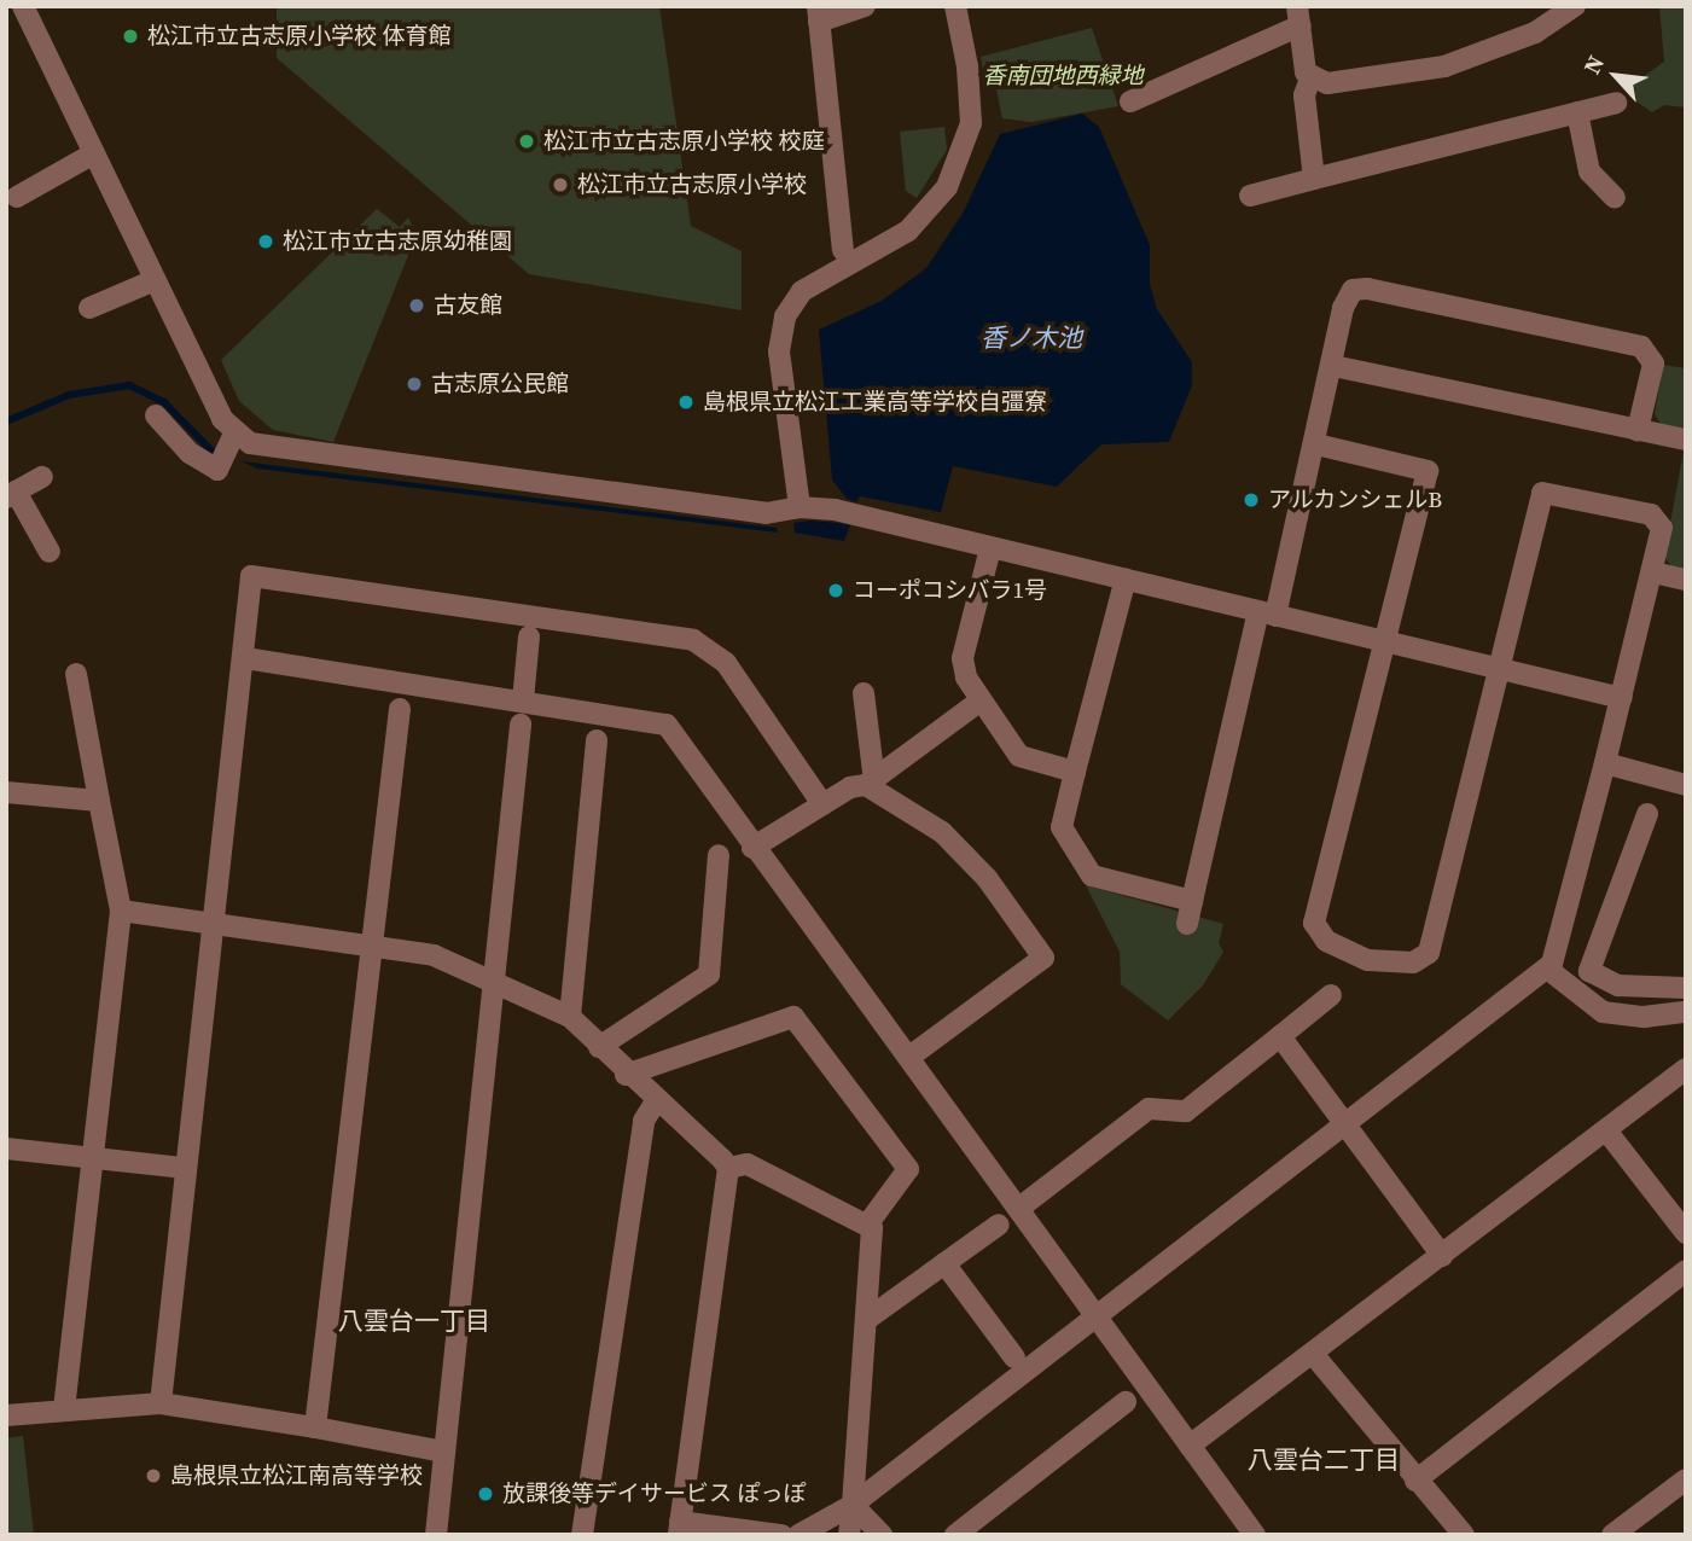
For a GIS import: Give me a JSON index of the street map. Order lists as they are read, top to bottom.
{
  "districts": ["八雲台一丁目", "八雲台二丁目"],
  "water": ["香ノ木池"],
  "parks": ["香南団地西緑地"],
  "places": [
    "松江市立古志原小学校 体育館",
    "松江市立古志原小学校 校庭",
    "松江市立古志原小学校",
    "松江市立古志原幼稚園",
    "古友館",
    "古志原公民館",
    "島根県立松江工業高等学校自彊寮",
    "アルカンシェルB",
    "コーポコシバラ1号",
    "島根県立松江南高等学校",
    "放課後等デイサービス ぽっぽ"
  ],
  "north": "top left"
}
